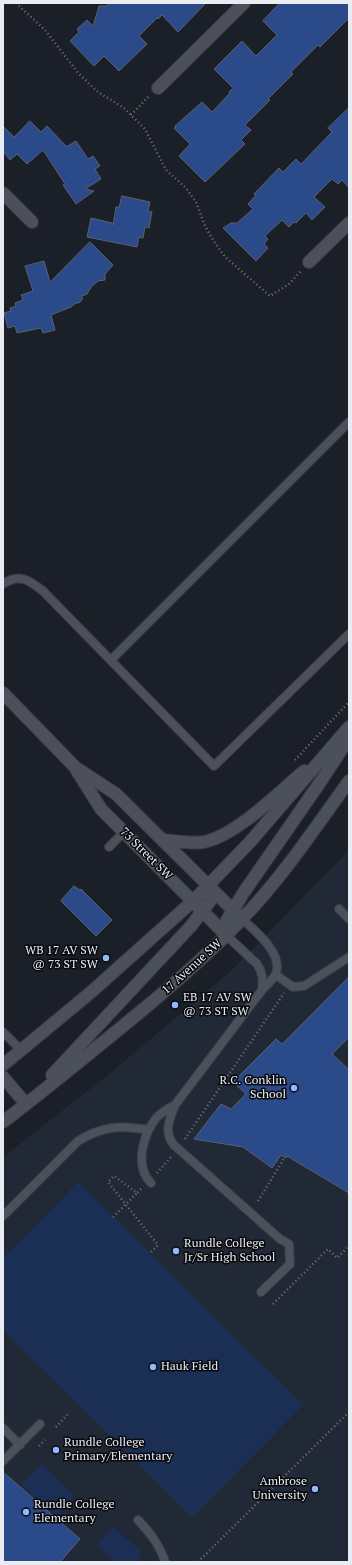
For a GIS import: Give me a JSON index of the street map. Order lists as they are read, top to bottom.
{
  "streets": {
    "main road": ["73 Street SW", "17 Avenue SW"]
  },
  "crossings": [
    ["73 Street SW", "17 Avenue SW"]
  ],
  "places": [
    "WB 17 AV SW @ 73 ST SW",
    "EB 17 AV SW @ 73 ST SW",
    "R.C. Conklin School",
    "Rundle College Jr/Sr High School",
    "Hauk Field",
    "Rundle College Primary/Elementary",
    "Ambrose University",
    "Rundle College Elementary"
  ]
}
